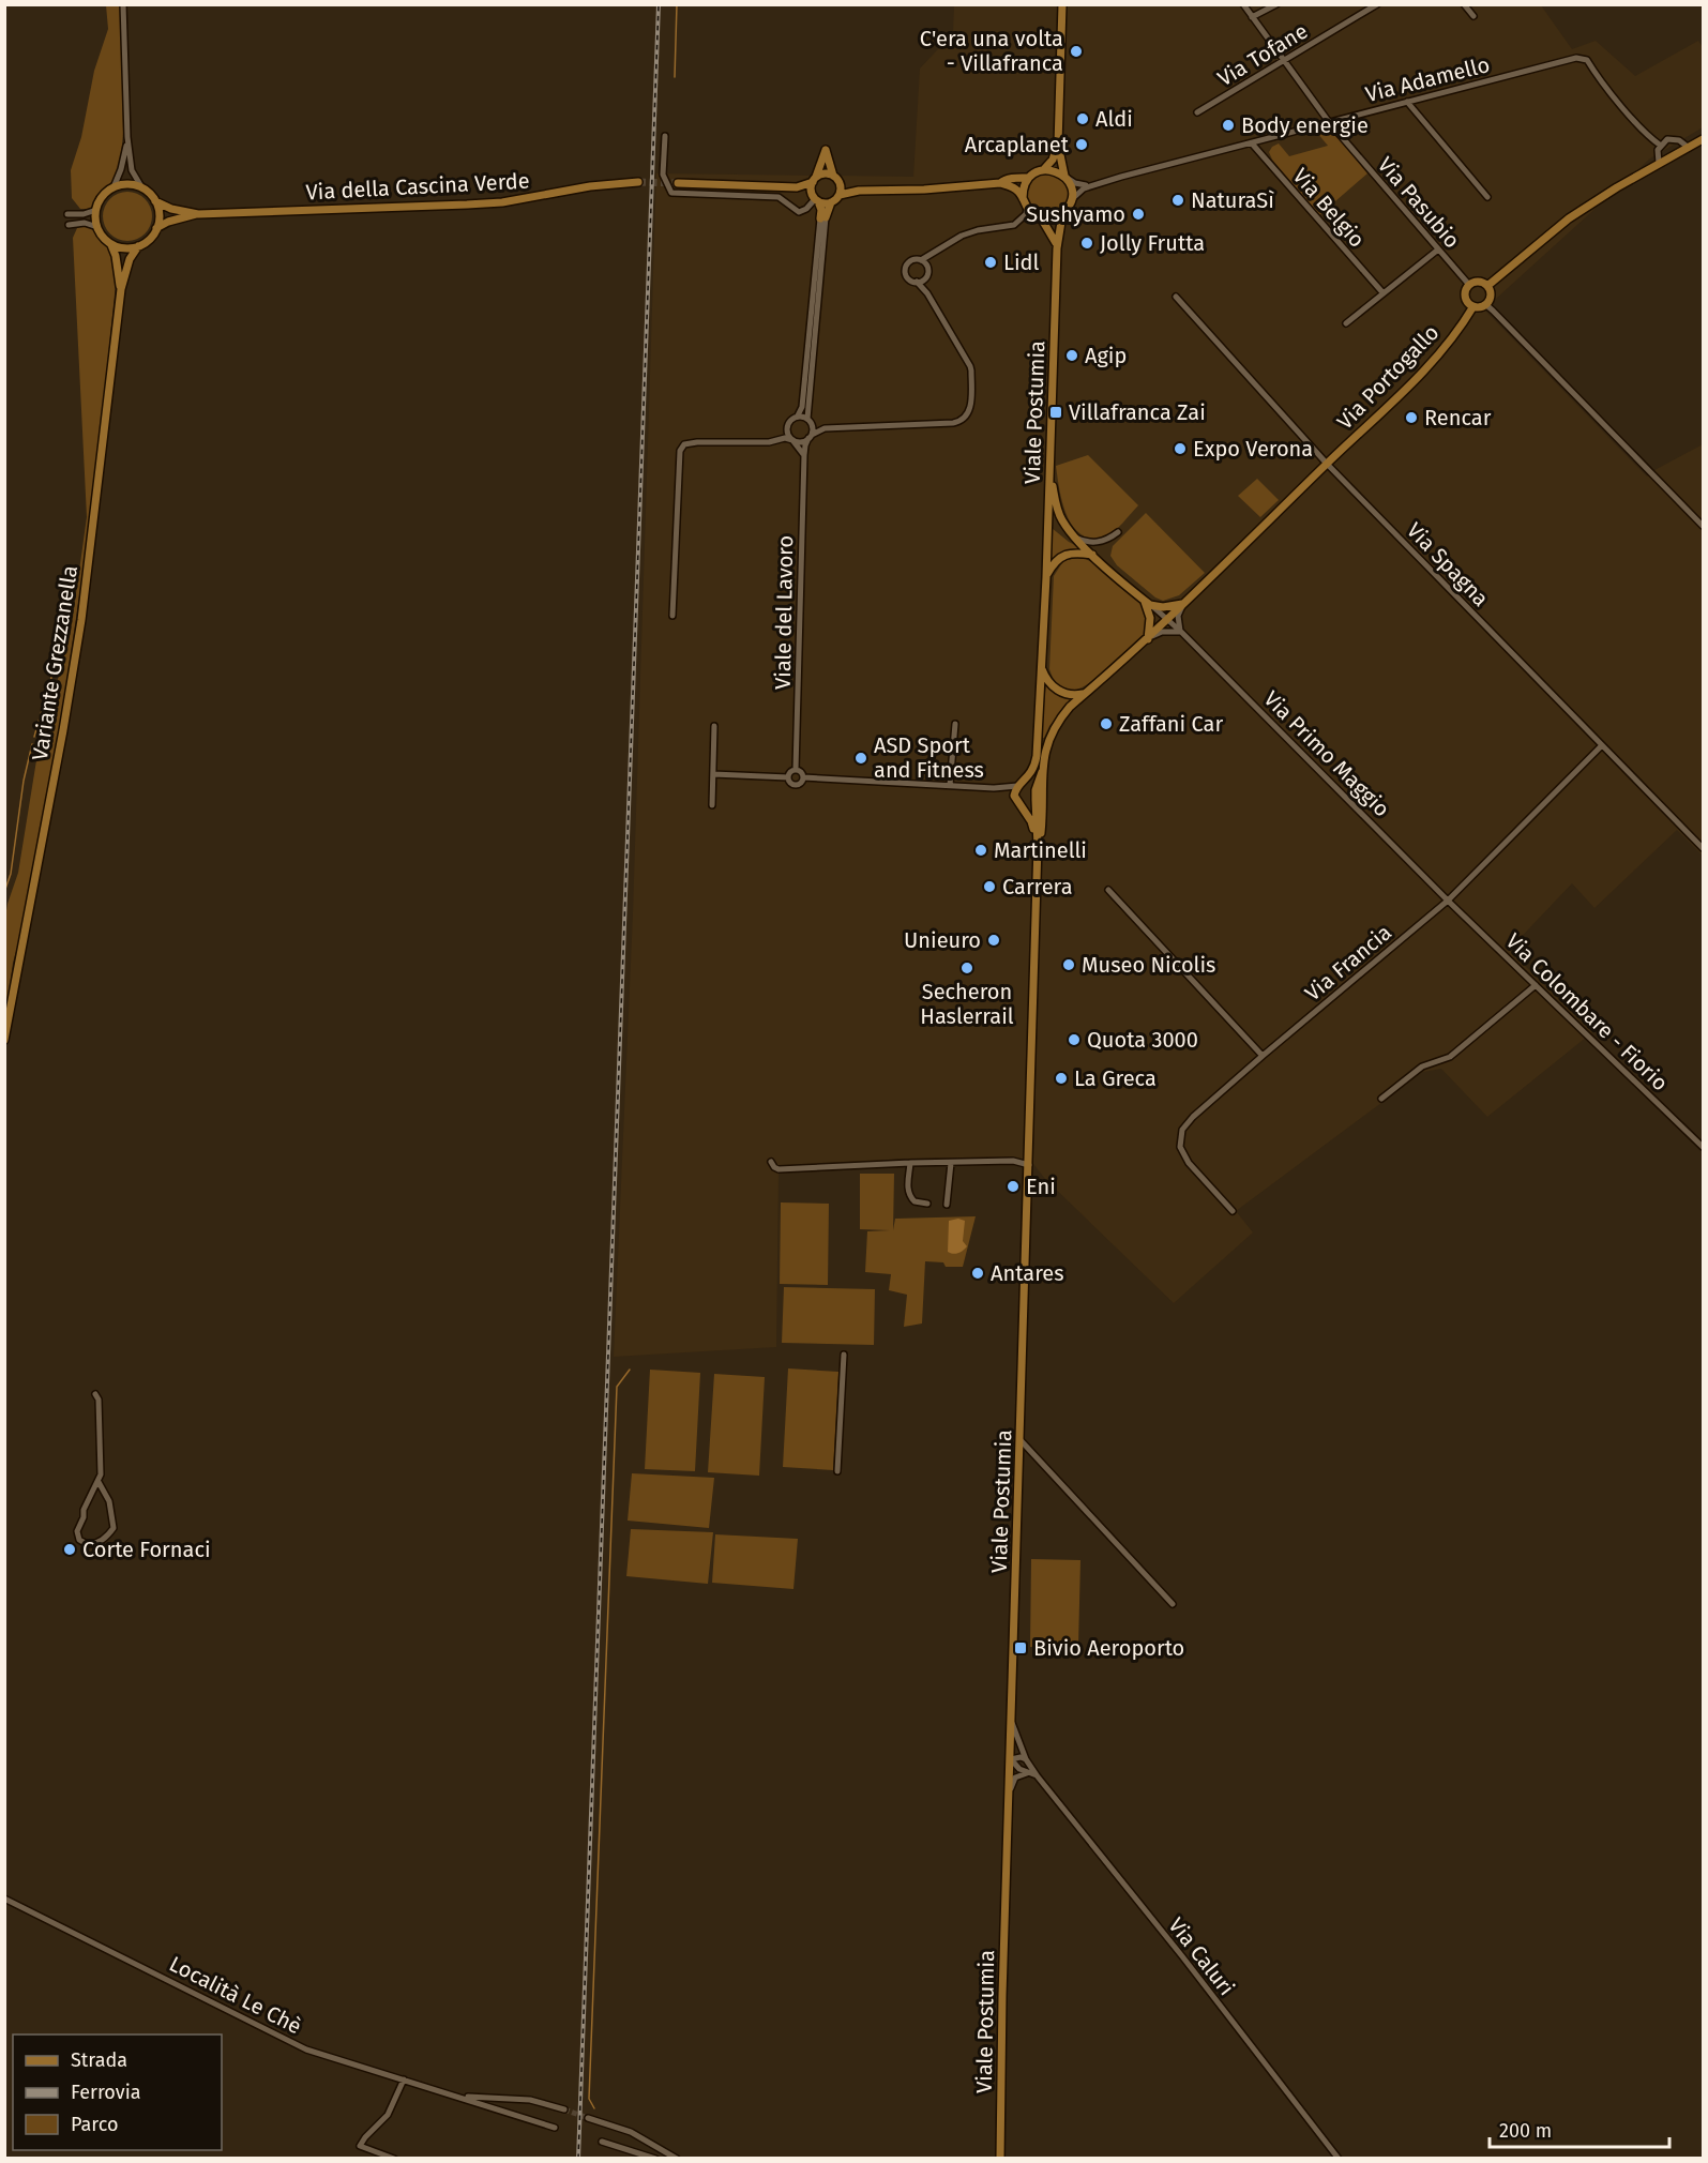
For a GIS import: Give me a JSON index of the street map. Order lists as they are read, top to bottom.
{
  "streets": {
    "main road": [
      "Via della Cascina Verde",
      "Via Portogallo",
      "Viale Postumia",
      "Variante Grezzanella",
      "Via Primo Maggio"
    ],
    "street": [
      "Via Tofane",
      "Via Adamello",
      "Via Pasubio",
      "Via Belgio",
      "Via Spagna",
      "Viale del Lavoro",
      "Via Francia",
      "Via Colombare - Fiorio",
      "Via Caluri",
      "Località Le Chè"
    ]
  },
  "crossings": [
    ["Via Tofane", "Via Pasubio"],
    ["Via Adamello", "Via Pasubio"],
    ["Via Adamello", "Via Belgio"],
    ["Via Adamello", "Viale Postumia"],
    ["Via Pasubio", "Via Portogallo"],
    ["Via Portogallo", "Viale Postumia"],
    ["Via Portogallo", "Via Spagna"],
    ["Via Portogallo", "Via Primo Maggio"],
    ["Viale Postumia", "Via Primo Maggio"],
    ["Viale Postumia", "Via Caluri"],
    ["Via Spagna", "Via Francia"],
    ["Via Primo Maggio", "Via Francia"],
    ["Via Primo Maggio", "Via Colombare - Fiorio"],
    ["Via Francia", "Via Colombare - Fiorio"]
  ],
  "places": {
    "other": [
      "C'era una volta - Villafranca",
      "Aldi",
      "Body energie",
      "Arcaplanet",
      "NaturaSì",
      "Sushyamo",
      "Jolly Frutta",
      "Lidl",
      "Agip",
      "Rencar",
      "Expo Verona",
      "Zaffani Car",
      "ASD Sport and Fitness",
      "Martinelli",
      "Carrera",
      "Unieuro",
      "Museo Nicolis",
      "Secheron Haslerrail",
      "Quota 3000",
      "La Greca",
      "Eni",
      "Antares",
      "Corte Fornaci"
    ],
    "transit": ["Villafranca Zai", "Bivio Aeroporto"]
  },
  "legend": ["Strada", "Ferrovia", "Parco"],
  "scale_bar": "200 m"
}
